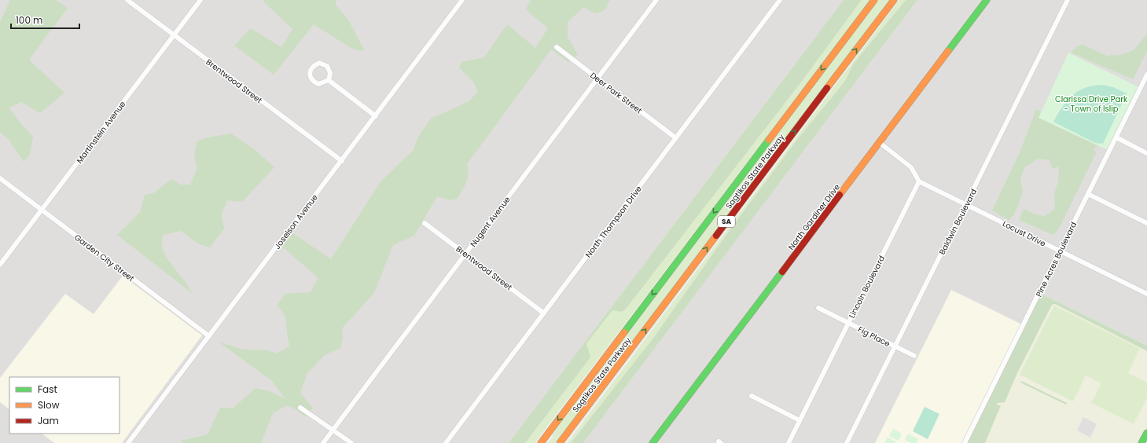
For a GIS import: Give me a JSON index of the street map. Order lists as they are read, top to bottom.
{
  "streets": {
    "main road": ["Sagtikos State Parkway", "North Gardiner Drive", "SA"],
    "street": [
      "Brentwood Street",
      "Deer Park Street",
      "Martinstein Avenue",
      "Joselson Avenue",
      "Nugent Avenue",
      "North Thompson Drive",
      "Baldwin Boulevard",
      "Locust Drive",
      "Garden City Street",
      "Pine Acres Boulevard",
      "Lincoln Boulevard",
      "Fig Place"
    ]
  },
  "crossings": [
    ["Brentwood Street", "Martinstein Avenue"],
    ["Brentwood Street", "Joselson Avenue"],
    ["Brentwood Street", "Nugent Avenue"],
    ["Brentwood Street", "North Thompson Drive"],
    ["Deer Park Street", "Nugent Avenue"],
    ["Deer Park Street", "North Thompson Drive"],
    ["Martinstein Avenue", "Garden City Street"],
    ["Joselson Avenue", "Garden City Street"],
    ["Baldwin Boulevard", "Locust Drive"],
    ["Baldwin Boulevard", "Fig Place"],
    ["Locust Drive", "Pine Acres Boulevard"],
    ["Locust Drive", "Lincoln Boulevard"],
    ["Lincoln Boulevard", "Fig Place"]
  ],
  "parks": ["Clarissa Drive Park - Town of Islip"],
  "legend": ["Fast", "Slow", "Jam"],
  "scale_bar": "100 m"
}
